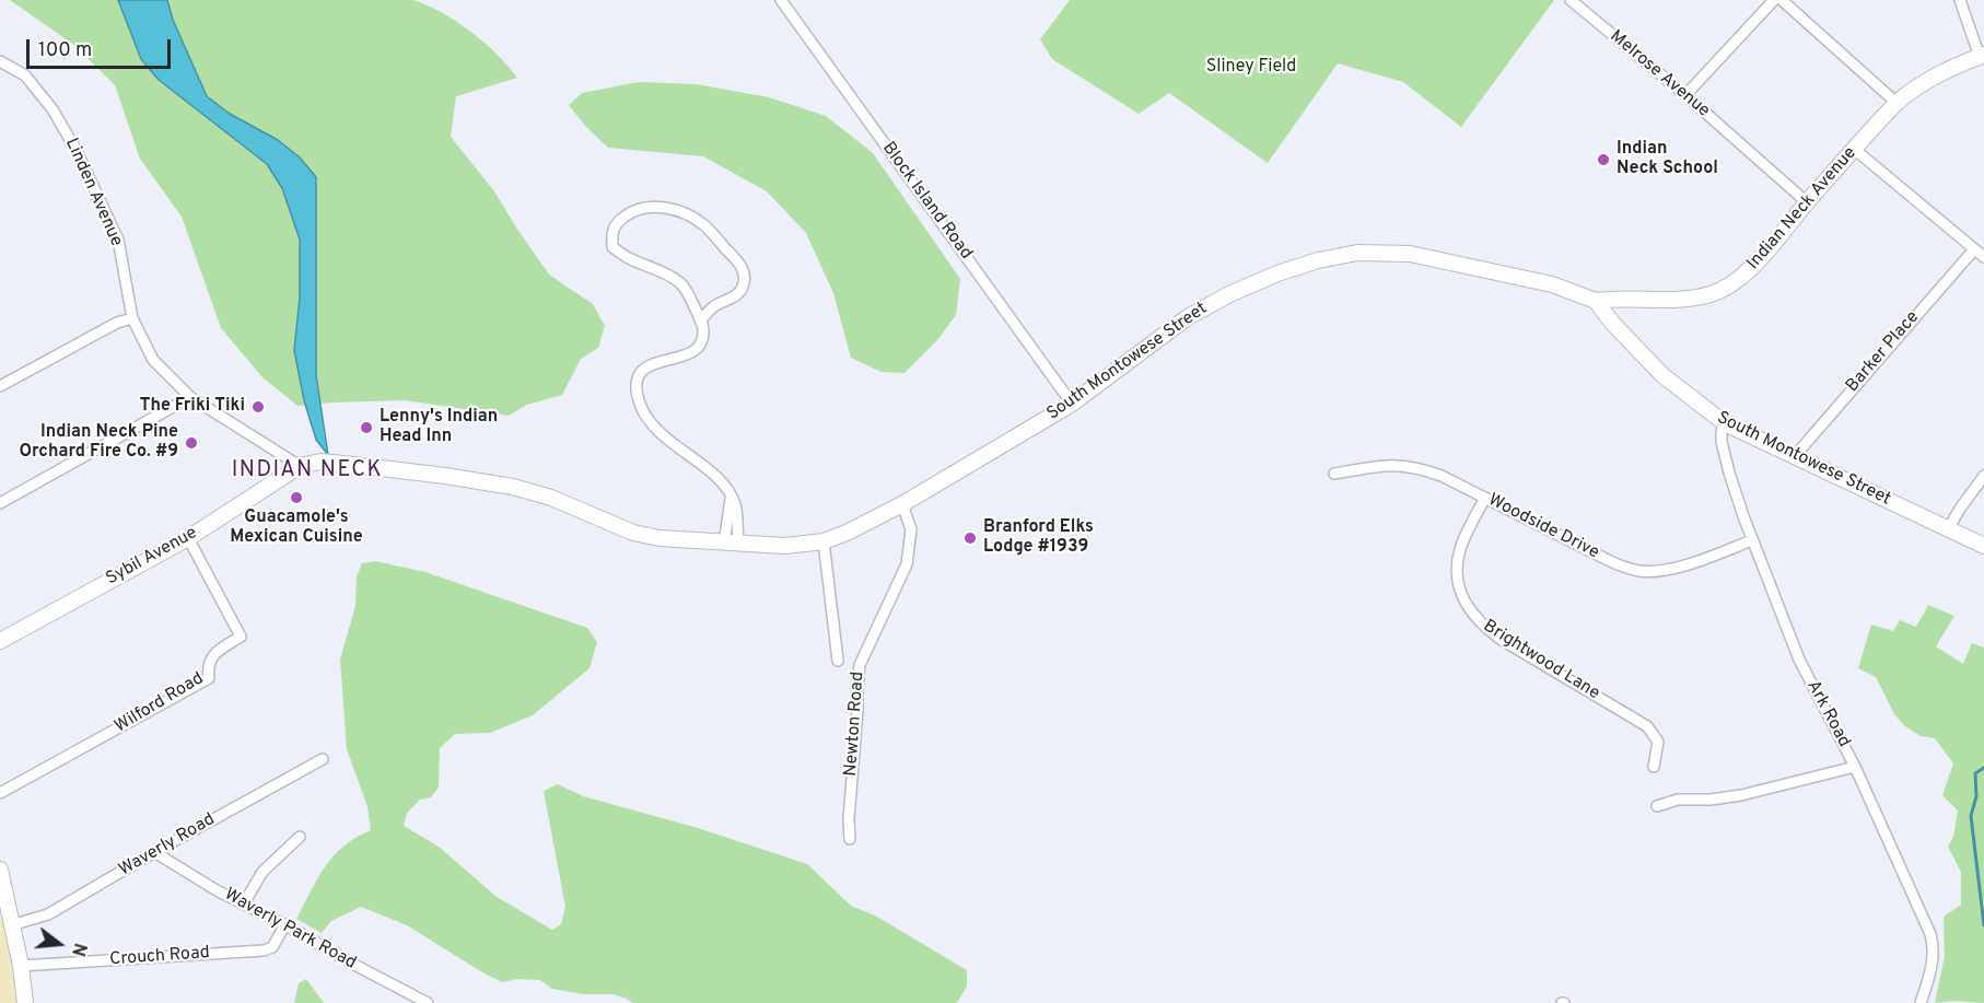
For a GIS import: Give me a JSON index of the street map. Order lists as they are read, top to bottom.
{
  "streets": {
    "main road": ["Indian Neck Avenue", "South Montowese Street", "Sybil Avenue"],
    "street": [
      "Melrose Avenue",
      "Linden Avenue",
      "Block Island Road",
      "Barker Place",
      "Woodside Drive",
      "Brightwood Lane",
      "Wilford Road",
      "Ark Road",
      "Newton Road",
      "Waverly Road",
      "Waverly Park Road",
      "Crouch Road"
    ]
  },
  "crossings": [
    ["Melrose Avenue", "Indian Neck Avenue"],
    ["Linden Avenue", "South Montowese Street"],
    ["Linden Avenue", "Sybil Avenue"],
    ["Block Island Road", "South Montowese Street"],
    ["Indian Neck Avenue", "South Montowese Street"],
    ["Barker Place", "South Montowese Street"],
    ["South Montowese Street", "Sybil Avenue"],
    ["South Montowese Street", "Ark Road"],
    ["South Montowese Street", "Newton Road"],
    ["Woodside Drive", "Brightwood Lane"],
    ["Woodside Drive", "Ark Road"],
    ["Sybil Avenue", "Wilford Road"],
    ["Waverly Road", "Waverly Park Road"],
    ["Waverly Park Road", "Crouch Road"]
  ],
  "districts": ["INDIAN NECK"],
  "parks": ["Sliney Field"],
  "places": [
    "Indian Neck School",
    "The Friki Tiki",
    "Lenny's Indian Head Inn",
    "Indian Neck Pine Orchard Fire Co. #9",
    "Guacamole's Mexican Cuisine",
    "Branford Elks Lodge #1939"
  ],
  "scale_bar": "100 m",
  "north": "right"
}
